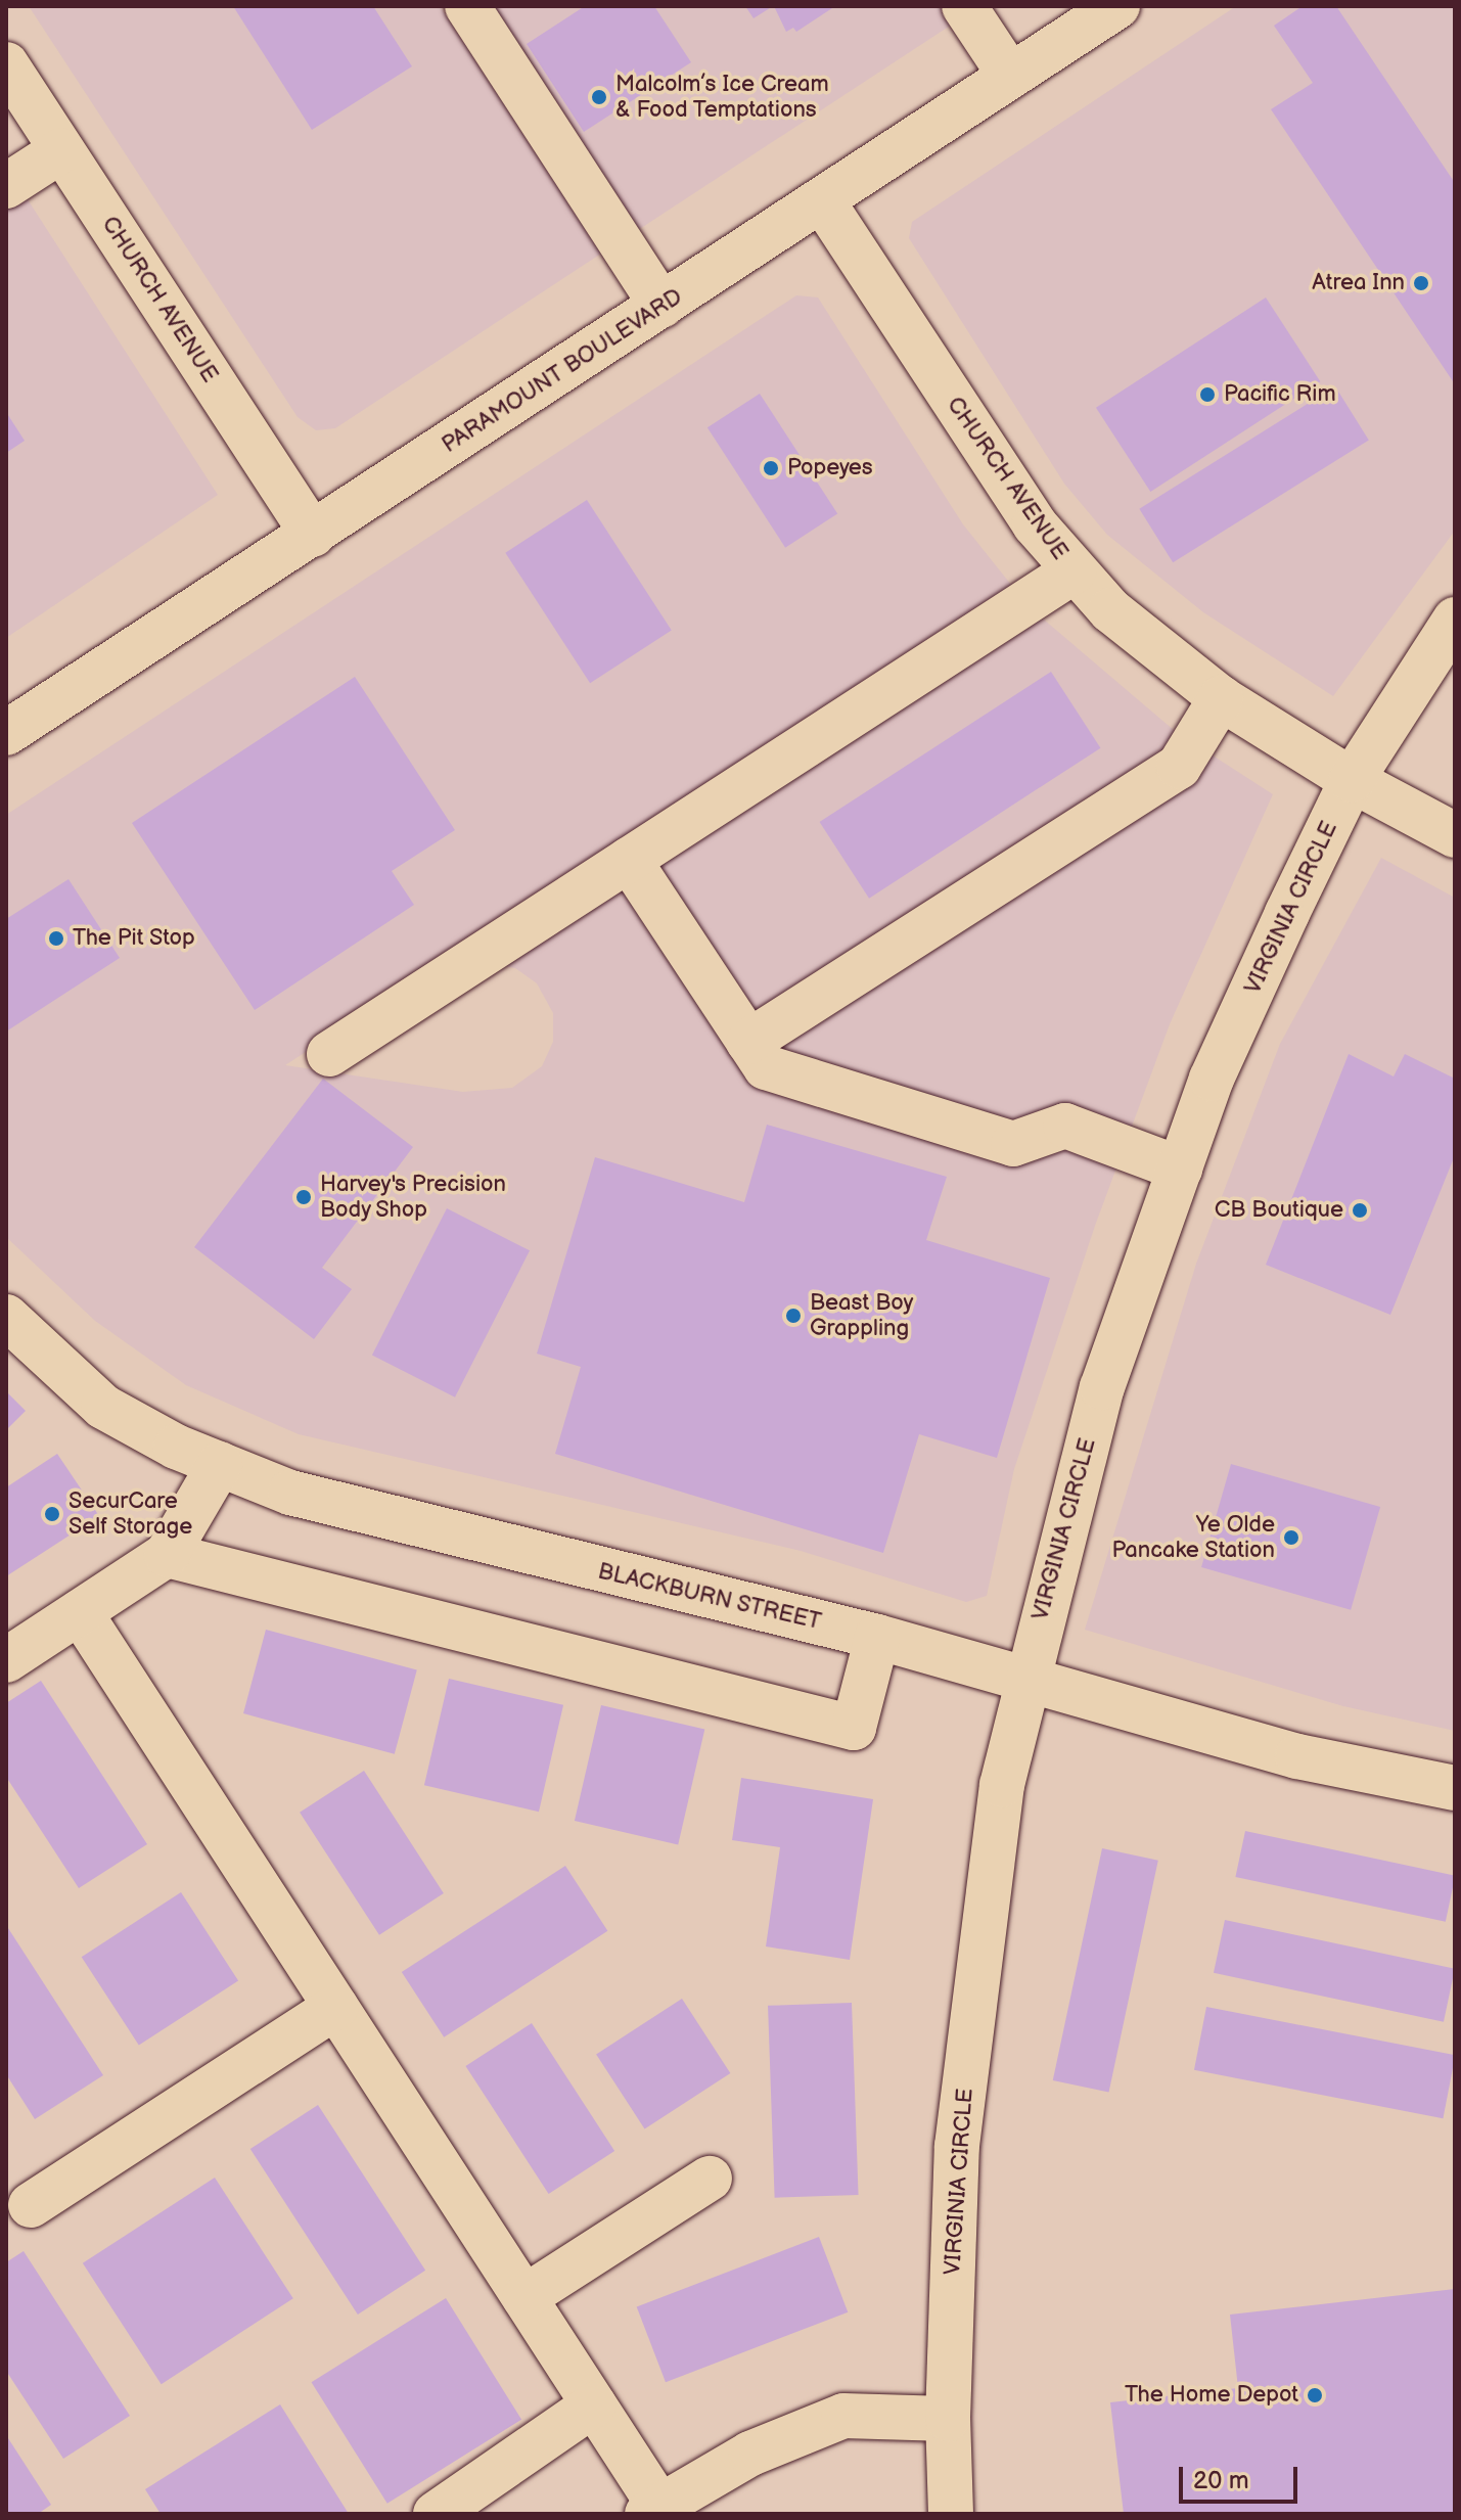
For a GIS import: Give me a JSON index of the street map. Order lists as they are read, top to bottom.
{
  "streets": {
    "street": [
      "CHURCH AVENUE",
      "PARAMOUNT BOULEVARD",
      "VIRGINIA CIRCLE",
      "BLACKBURN STREET"
    ]
  },
  "crossings": [
    ["CHURCH AVENUE", "PARAMOUNT BOULEVARD"],
    ["CHURCH AVENUE", "VIRGINIA CIRCLE"],
    ["VIRGINIA CIRCLE", "BLACKBURN STREET"]
  ],
  "places": [
    "Malcolm’s Ice Cream & Food Temptations",
    "Atrea Inn",
    "Pacific Rim",
    "Popeyes",
    "The Pit Stop",
    "Harvey's Precision Body Shop",
    "CB Boutique",
    "Beast Boy Grappling",
    "SecurCare Self Storage",
    "Ye Olde Pancake Station",
    "The Home Depot"
  ],
  "scale_bar": "20 m"
}
